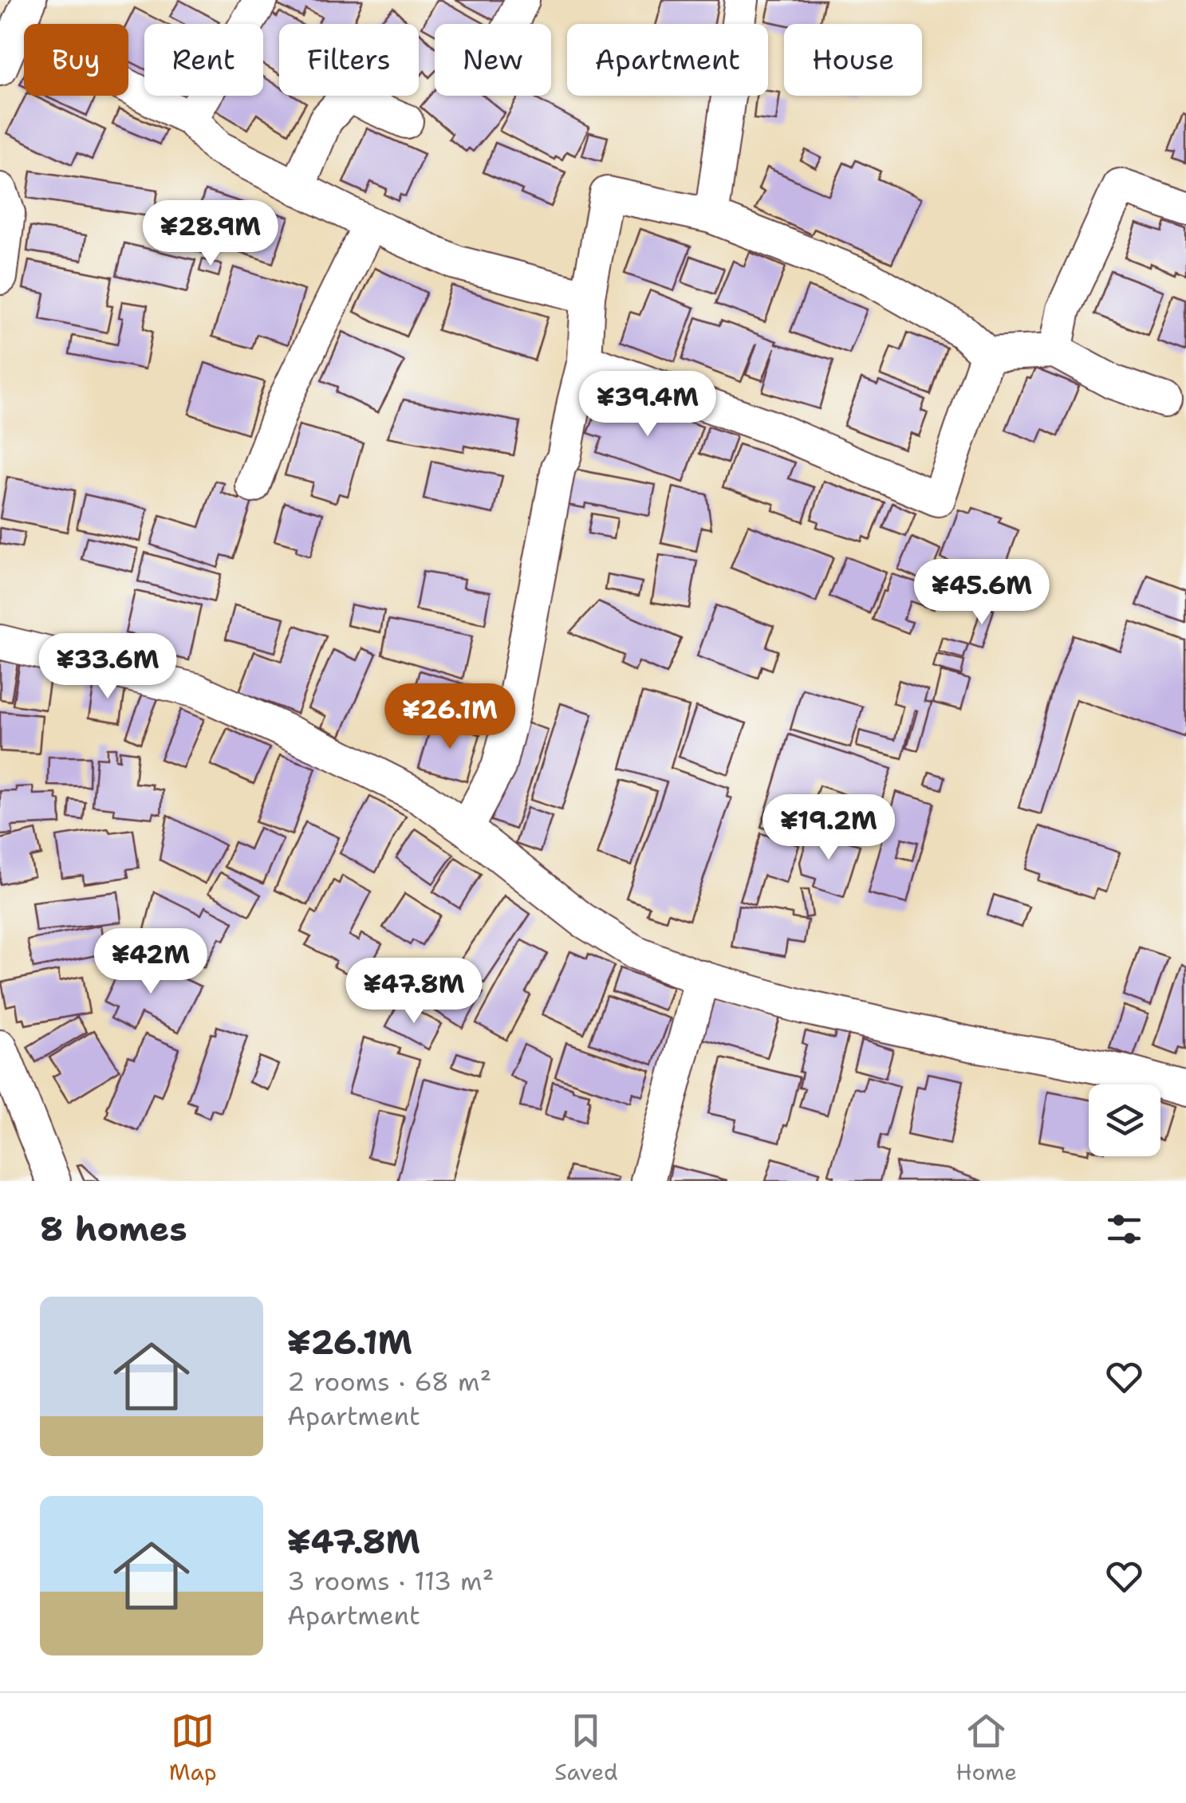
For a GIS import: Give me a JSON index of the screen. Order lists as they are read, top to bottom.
{
  "page": {
    "chip": [
      "Buy",
      "Rent",
      "Filters",
      "New",
      "Apartment",
      "House"
    ],
    "price": [
      "¥28.9M",
      "¥39.4M",
      "¥45.6M",
      "¥33.6M",
      "¥26.1M",
      "¥19.2M",
      "¥42M",
      "¥47.8M"
    ],
    "heading": "8 homes",
    "list": [
      {
        "name": "¥26.1M",
        "note": "2 rooms · 68 m² · Apartment"
      },
      {
        "name": "¥47.8M",
        "note": "3 rooms · 113 m² · Apartment"
      }
    ],
    "tabs": ["Map", "Saved", "Home"]
  }
}
